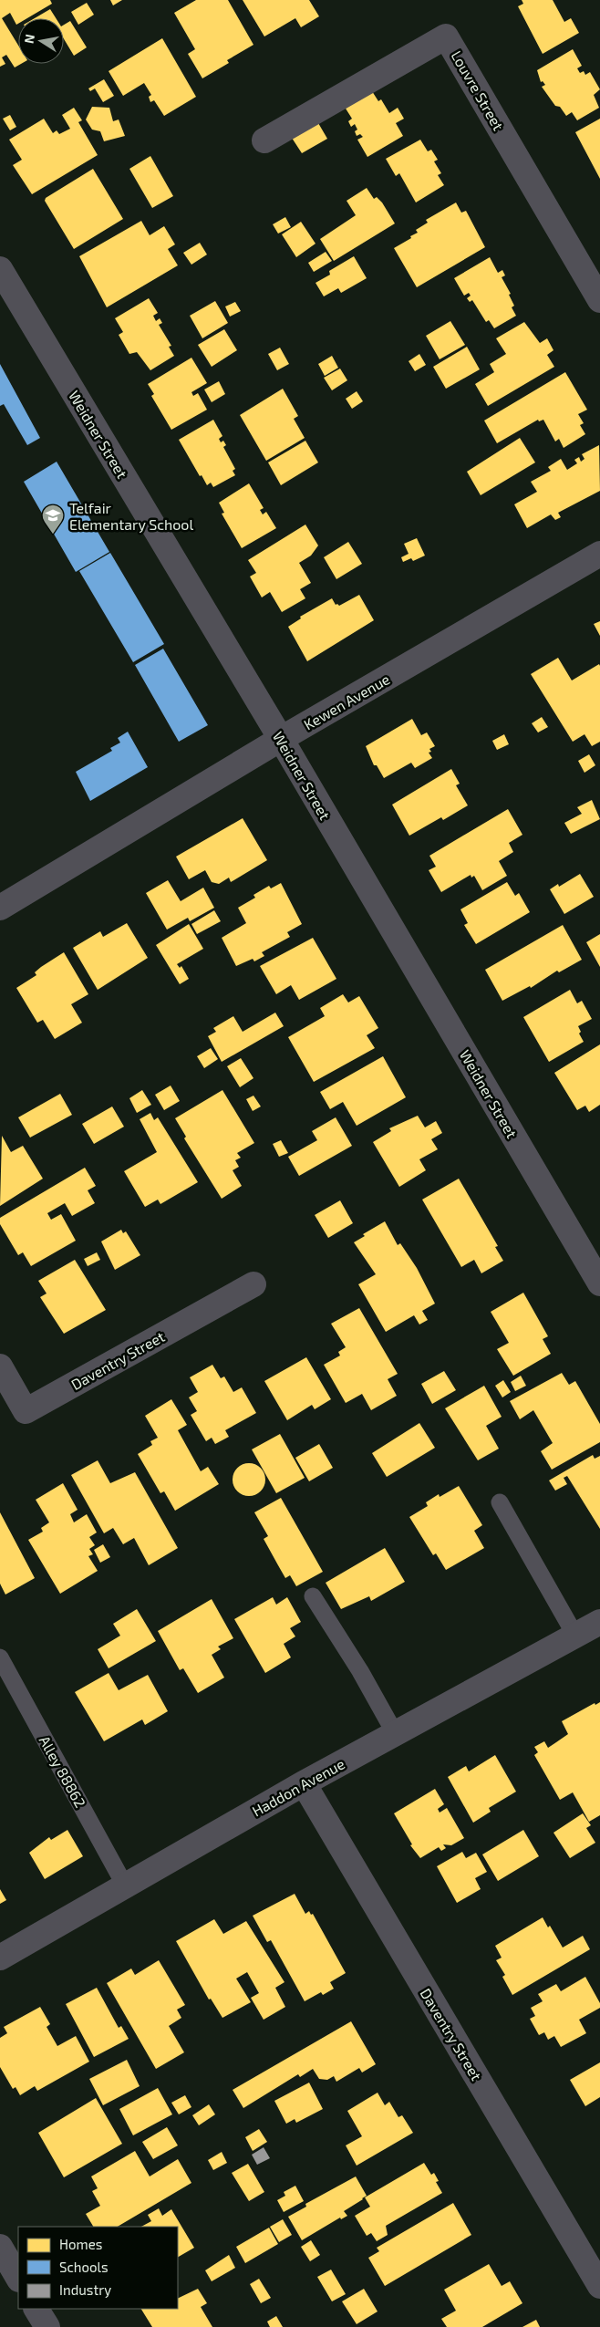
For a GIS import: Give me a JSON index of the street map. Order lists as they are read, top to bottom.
{
  "streets": {
    "street": [
      "Louvre Street",
      "Weidner Street",
      "Kewen Avenue",
      "Daventry Street",
      "Haddon Avenue"
    ],
    "lane": ["Alley 88862"]
  },
  "crossings": [
    ["Weidner Street", "Kewen Avenue"],
    ["Daventry Street", "Haddon Avenue"],
    ["Alley 88862", "Haddon Avenue"]
  ],
  "places": {
    "school or university": ["Telfair Elementary School"]
  },
  "legend": ["Homes", "Schools", "Industry"],
  "north": "left"
}
